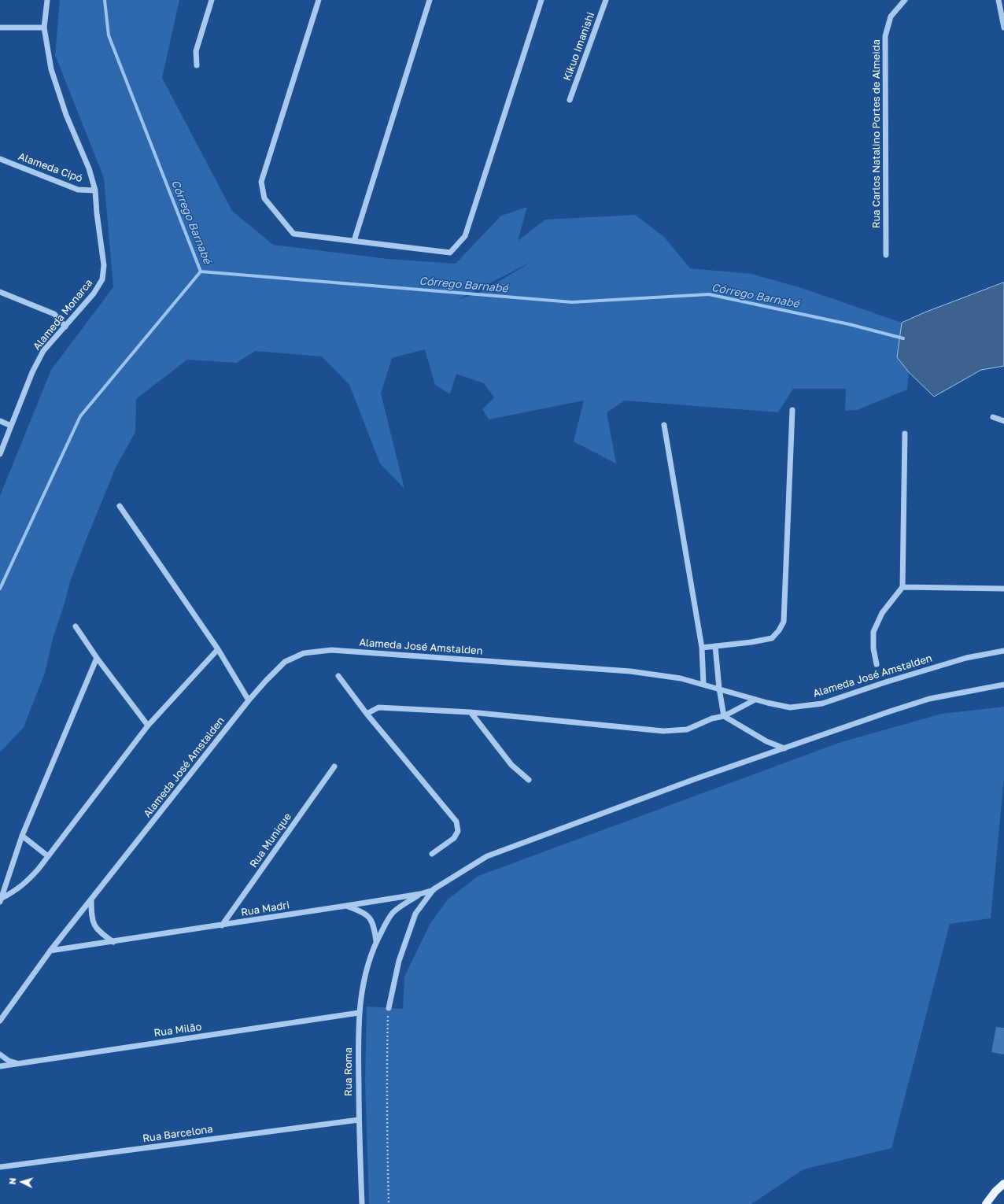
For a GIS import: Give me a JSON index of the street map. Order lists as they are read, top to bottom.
{
  "streets": {
    "street": [
      "Kikuo Imanishi",
      "Rua Carlos Natalino Portes de Almeida",
      "Alameda Cipó",
      "Alameda Monarca",
      "Alameda José Amstalden",
      "Rua Munique",
      "Rua Madri",
      "Rua Milão",
      "Rua Roma",
      "Rua Barcelona"
    ]
  },
  "crossings": [
    ["Alameda Cipó", "Alameda Monarca"],
    ["Alameda José Amstalden", "Rua Madri"],
    ["Rua Munique", "Rua Madri"],
    ["Rua Madri", "Rua Roma"],
    ["Rua Milão", "Rua Roma"],
    ["Rua Roma", "Rua Barcelona"]
  ],
  "water": ["Córrego Barnabé"],
  "north": "left"
}
